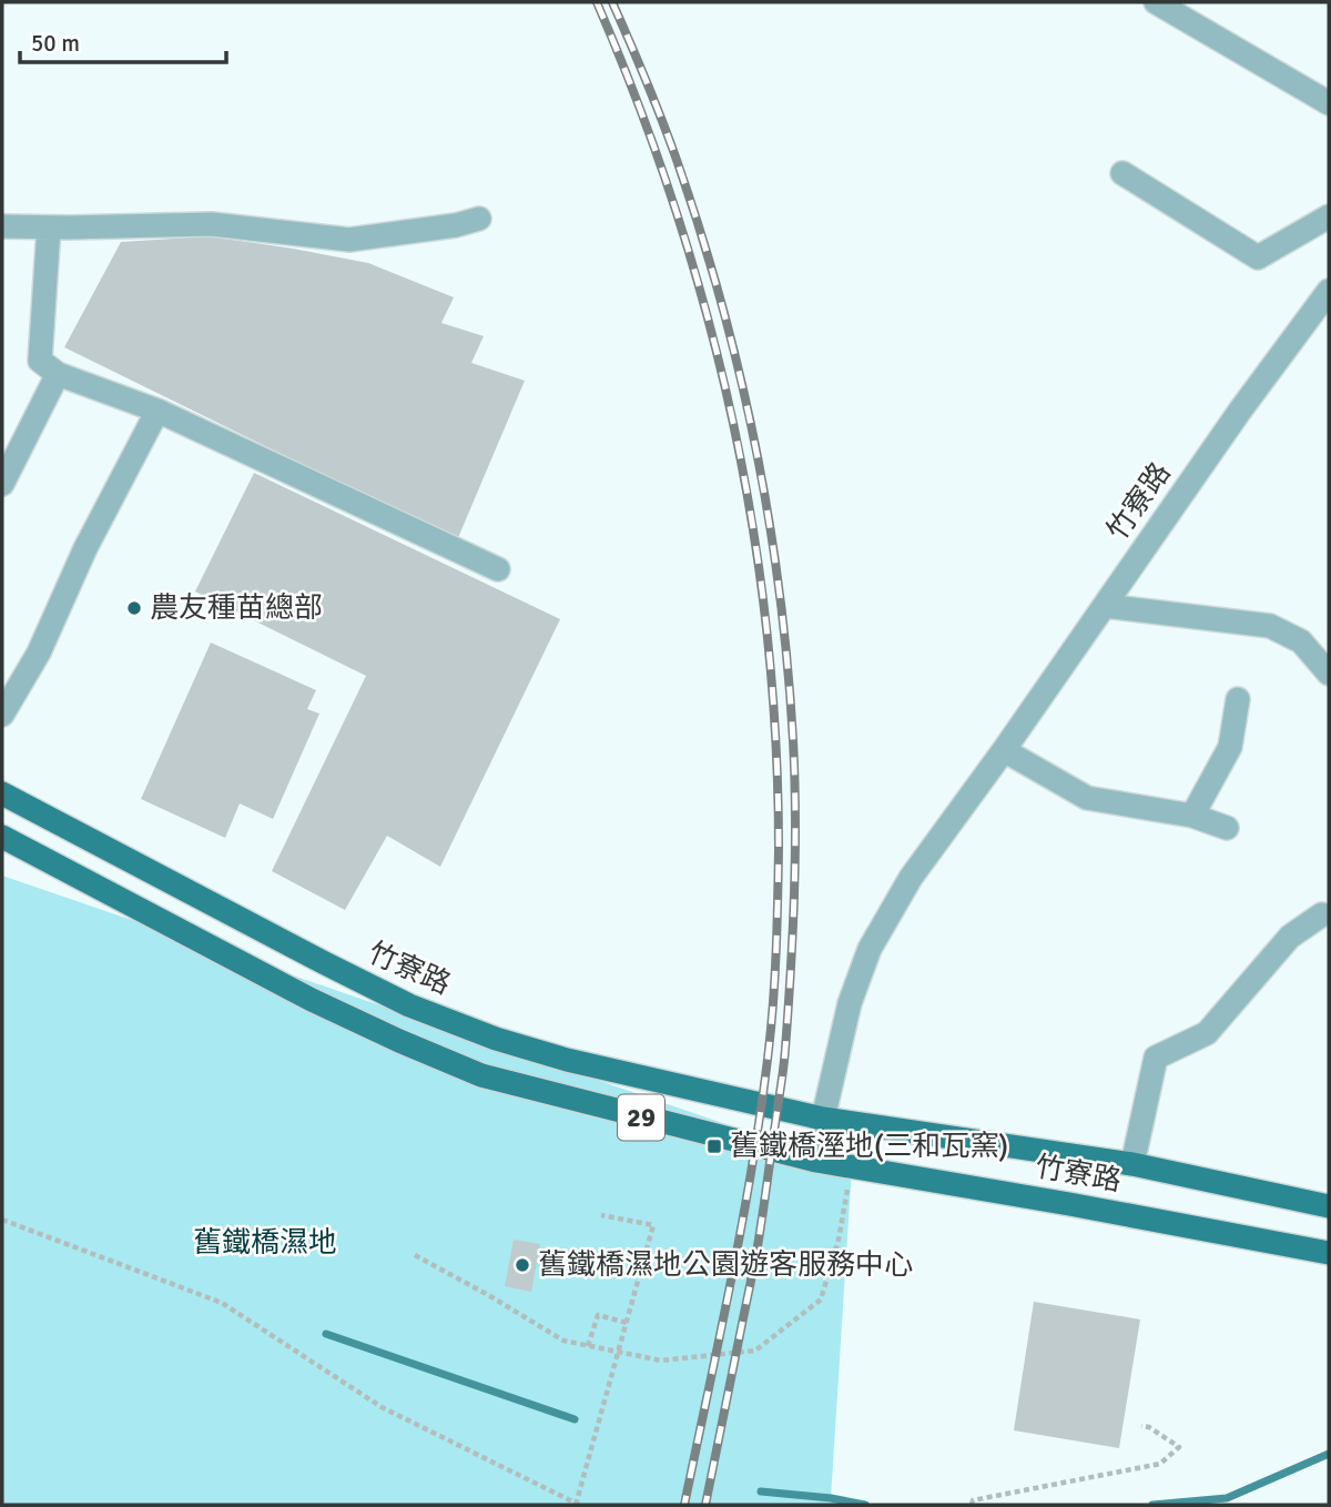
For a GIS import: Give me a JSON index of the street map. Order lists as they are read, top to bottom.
{
  "streets": {
    "main road": ["竹寮路", "29"]
  },
  "parks": ["舊鐵橋濕地"],
  "places": {
    "other": ["農友種苗總部", "舊鐵橋濕地公園遊客服務中心"],
    "transit": ["舊鐵橋溼地(三和瓦窯)"]
  },
  "scale_bar": "50 m"
}
